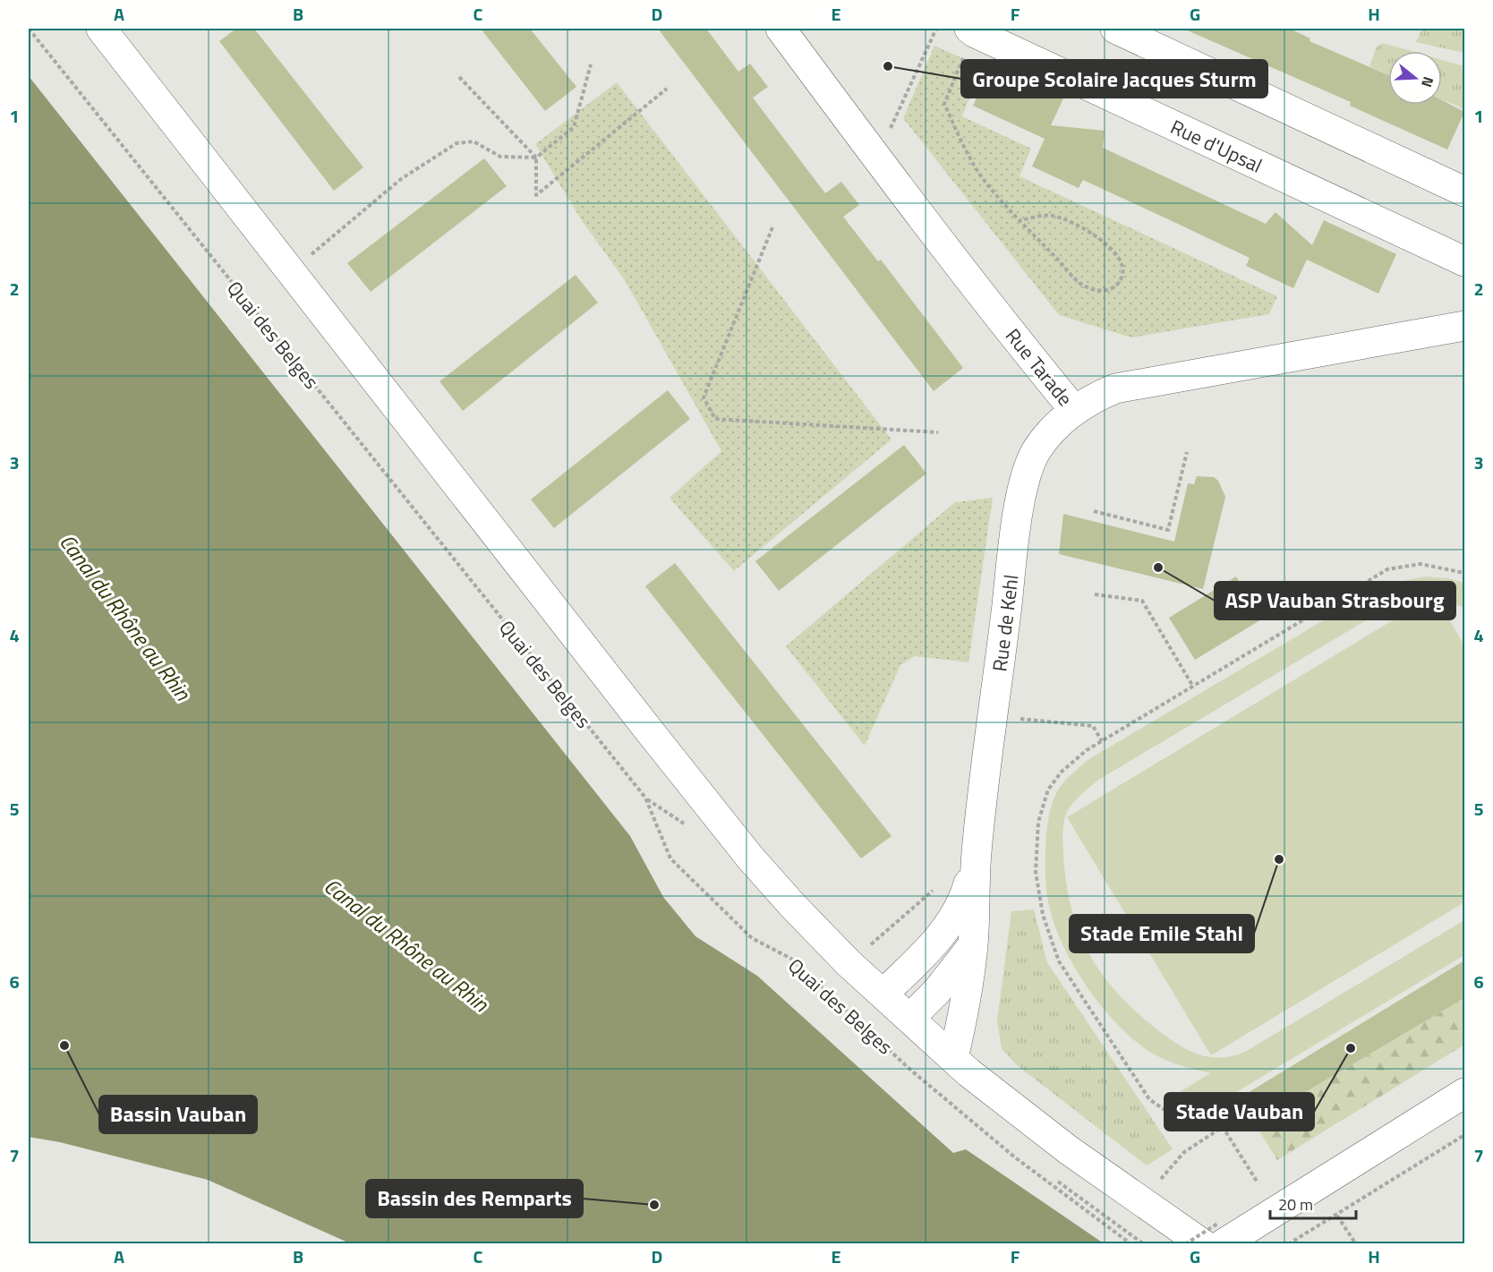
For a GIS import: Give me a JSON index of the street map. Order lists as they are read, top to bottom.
{
  "streets": {
    "street": [
      "Rue d'Upsal",
      "Quai des Belges",
      "Rue Tarade",
      "Rue de Kehl"
    ]
  },
  "crossings": [
    ["Quai des Belges", "Rue de Kehl"],
    ["Rue Tarade", "Rue de Kehl"]
  ],
  "water": ["Canal du Rhône au Rhin"],
  "places": [
    "Groupe Scolaire Jacques Sturm",
    "ASP Vauban Strasbourg",
    "Stade Emile Stahl",
    "Bassin Vauban",
    "Stade Vauban",
    "Bassin des Remparts"
  ],
  "scale_bar": "20 m",
  "north": "right",
  "grid": {
    "columns": [
      "A",
      "B",
      "C",
      "D",
      "E",
      "F",
      "G",
      "H"
    ],
    "rows": [
      "1",
      "2",
      "3",
      "4",
      "5",
      "6",
      "7"
    ]
  }
}
